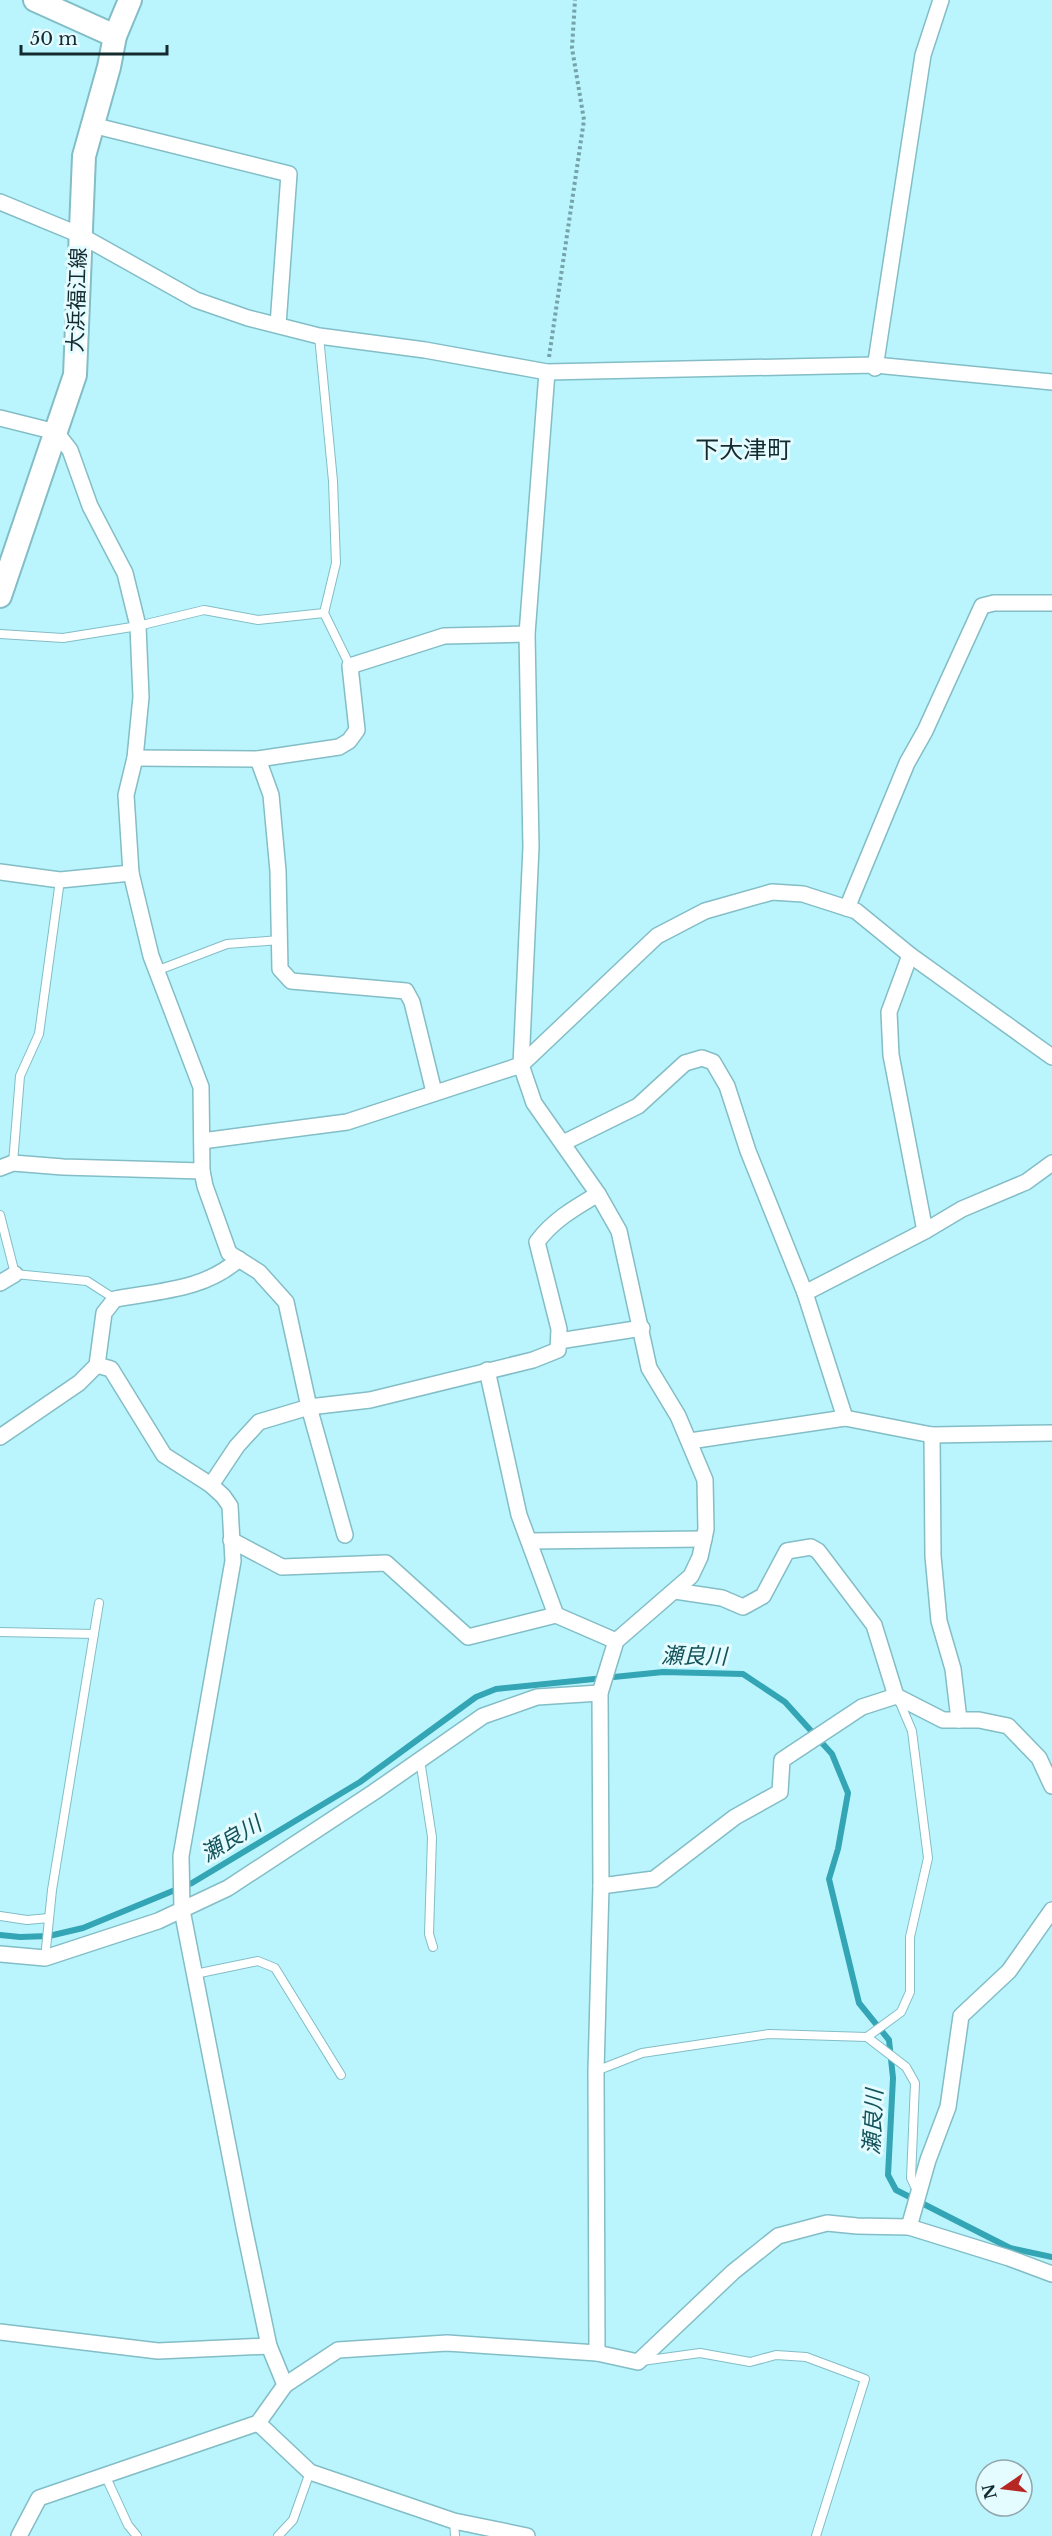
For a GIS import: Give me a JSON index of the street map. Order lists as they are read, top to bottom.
{
  "streets": {
    "main road": ["大浜福江線"]
  },
  "districts": ["下大津町"],
  "water": ["瀬良川"],
  "scale_bar": "50 m",
  "north": "left"
}
